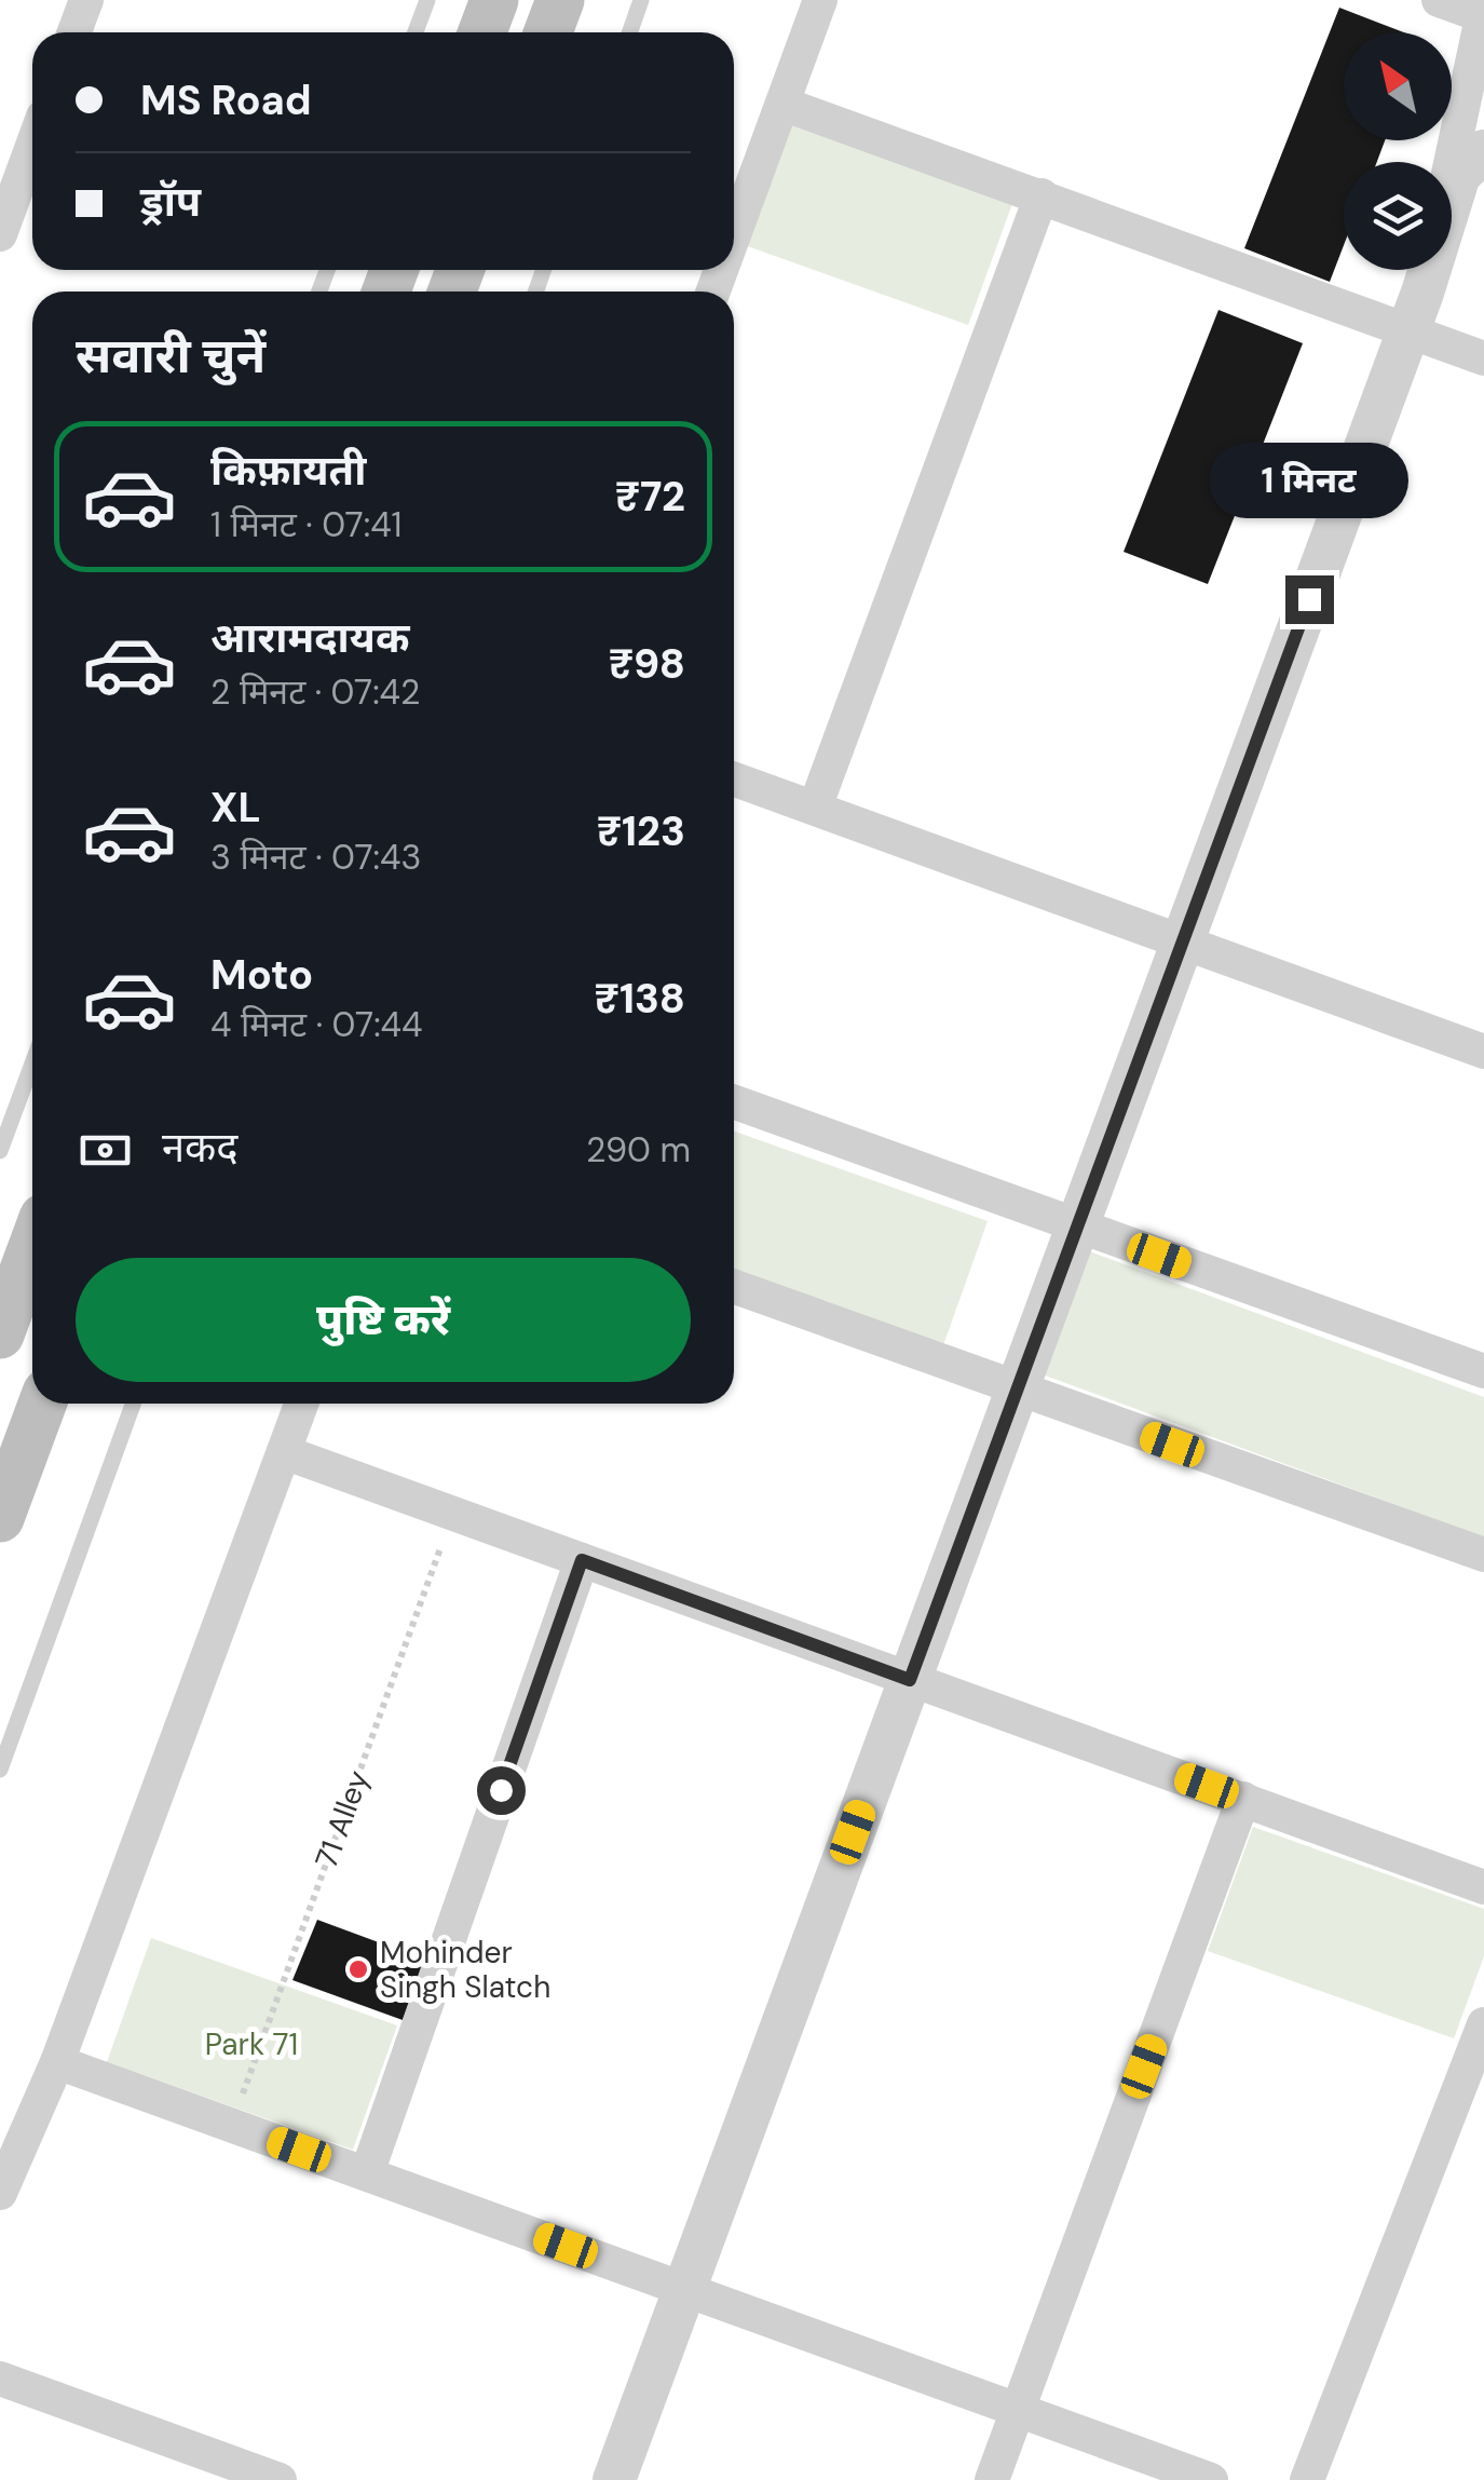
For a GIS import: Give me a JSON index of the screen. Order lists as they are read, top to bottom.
{
  "streets": {
    "path": ["71 Alley"]
  },
  "parks": ["Park 71"],
  "places": ["Mohinder Singh Slatch"],
  "north": "top left",
  "page": {
    "banner": ["MS Road", "ड्रॉप"],
    "heading": "सवारी चुनें",
    "list": [
      {
        "name": "किफ़ायती",
        "note": "1 मिनट · 07:41",
        "value": "₹72"
      },
      {
        "name": "आरामदायक",
        "note": "2 मिनट · 07:42",
        "value": "₹98"
      },
      {
        "name": "XL",
        "note": "3 मिनट · 07:43",
        "value": "₹123"
      },
      {
        "name": "Moto",
        "note": "4 मिनट · 07:44",
        "value": "₹138"
      }
    ],
    "bubble": "1 मिनट",
    "pay": ["नकद", "290 m"],
    "buttons": "पुष्टि करें"
  }
}
